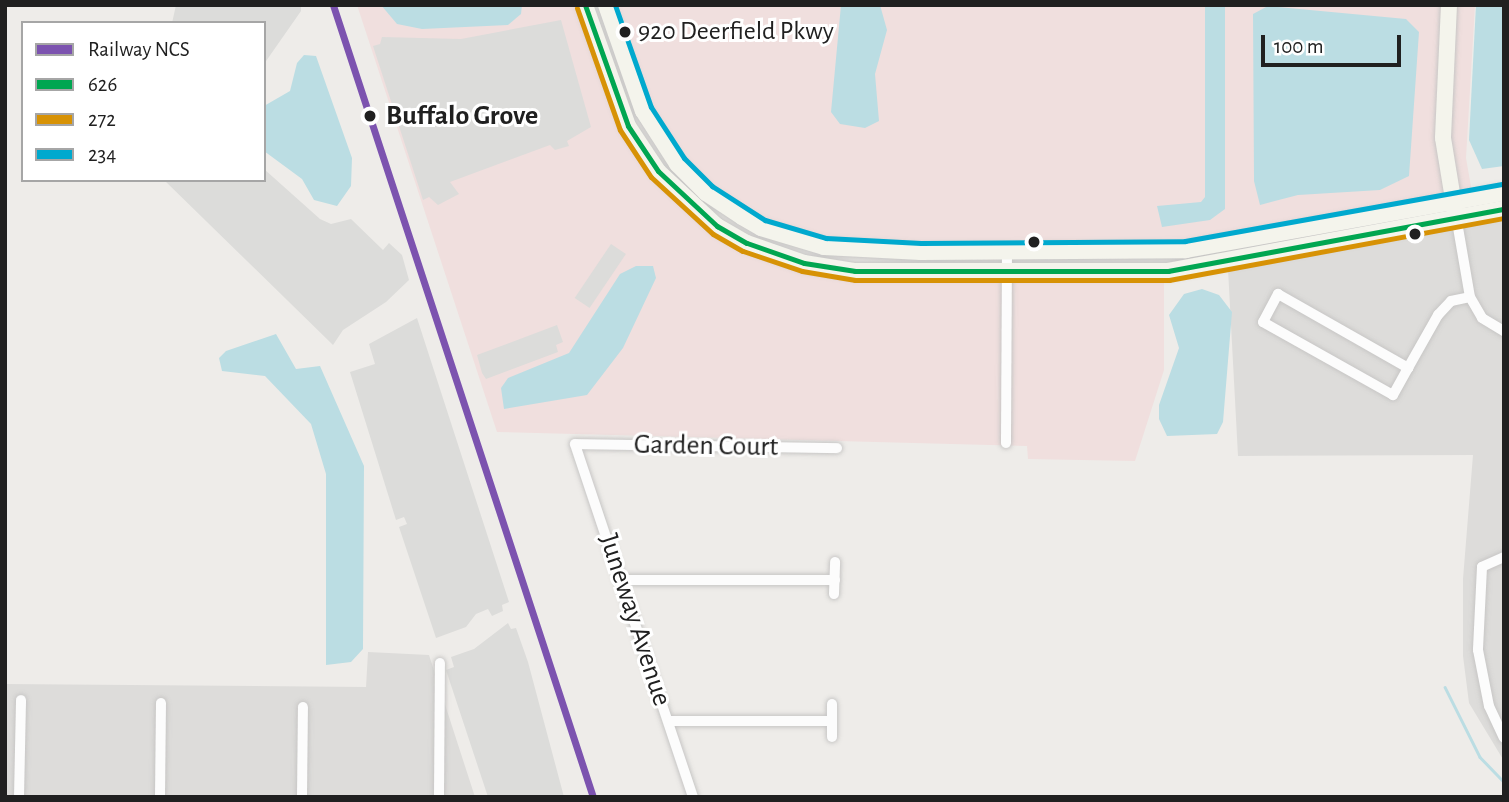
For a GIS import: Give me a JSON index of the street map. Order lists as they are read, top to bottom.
{
  "streets": {
    "street": ["Garden Court", "Juneway Avenue"]
  },
  "crossings": [
    ["Garden Court", "Juneway Avenue"]
  ],
  "places": ["920 Deerfield Pkwy", "Buffalo Grove"],
  "lines": [
    "rail line NCS",
    "transit line 626",
    "transit line 234",
    "transit line 272"
  ],
  "legend": [
    "Railway NCS",
    "626",
    "272",
    "234"
  ],
  "scale_bar": "100 m"
}
